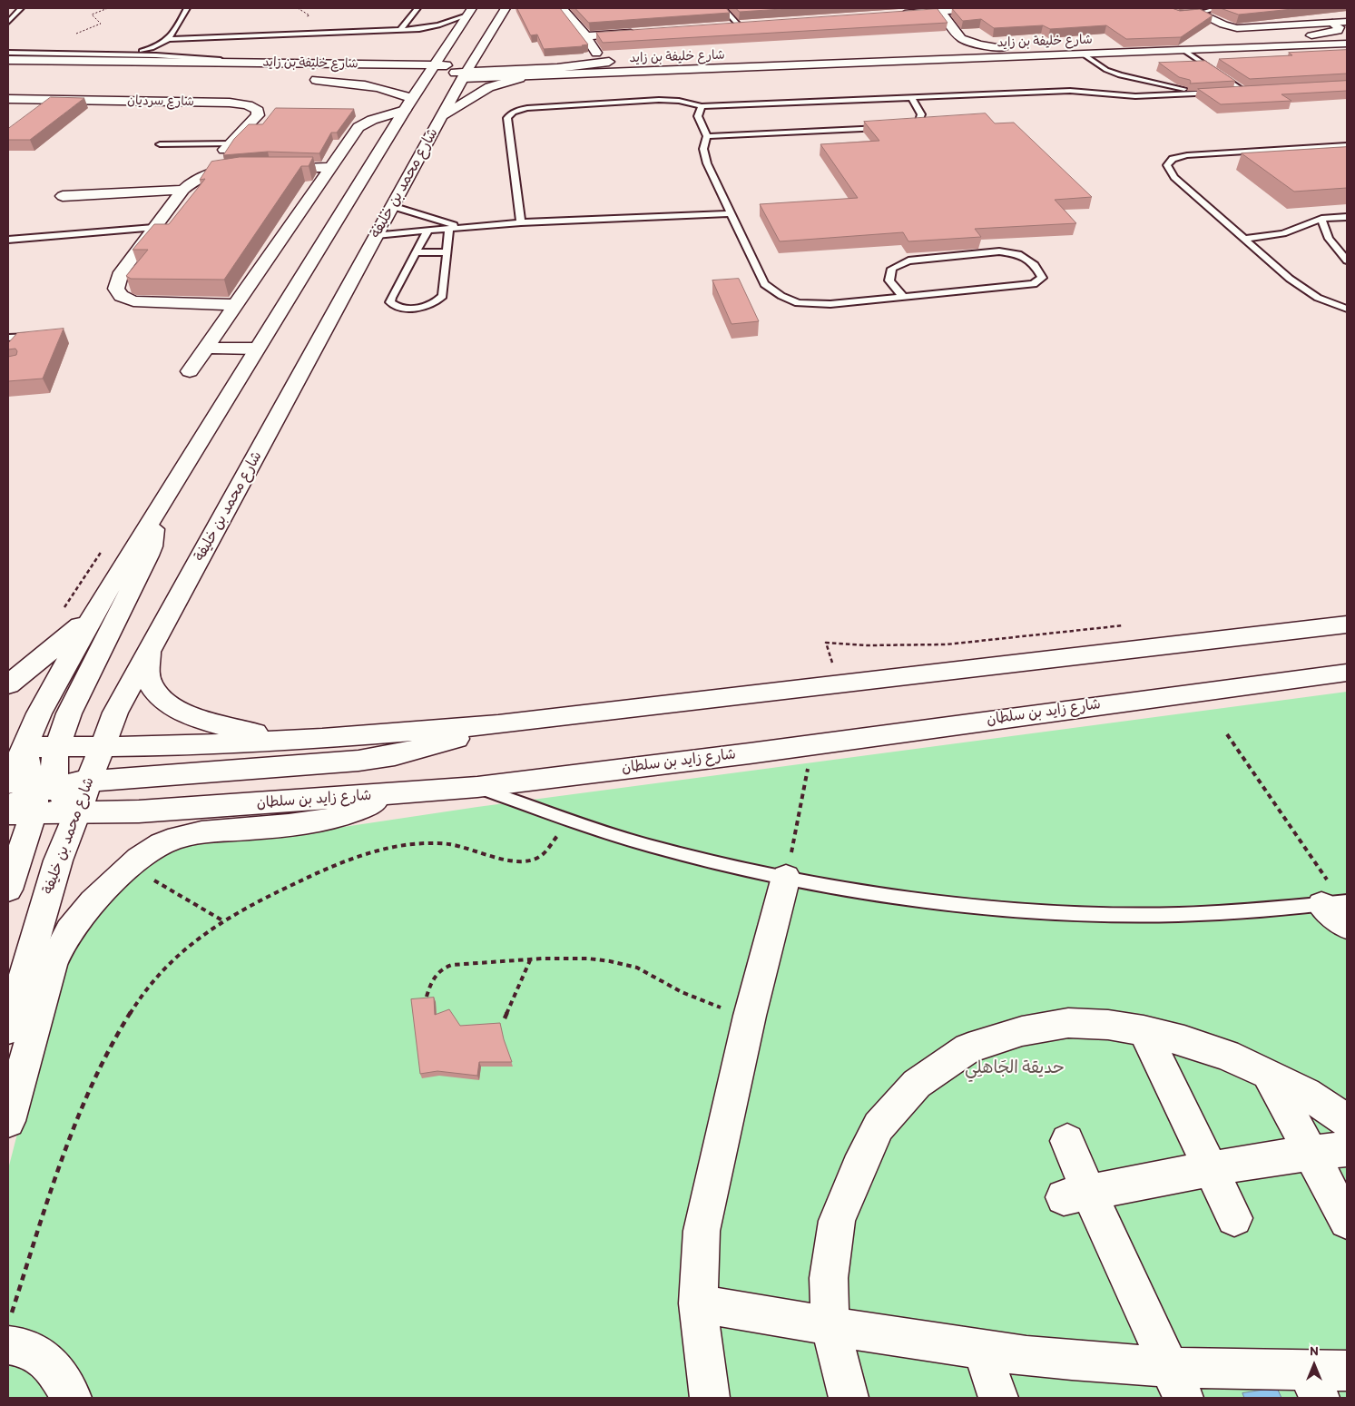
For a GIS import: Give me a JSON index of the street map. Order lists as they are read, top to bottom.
{
  "streets": {
    "main road": [
      "شارع خليفة بن زايد",
      "شارع سرديان",
      "شارع محمد بن خليفة",
      "شارع زايد بن سلطان"
    ]
  },
  "crossings": [
    ["شارع خليفة بن زايد", "شارع محمد بن خليفة"],
    ["شارع محمد بن خليفة", "شارع زايد بن سلطان"]
  ],
  "parks": ["حديقة الجَاهلِي"],
  "north": "top"
}
